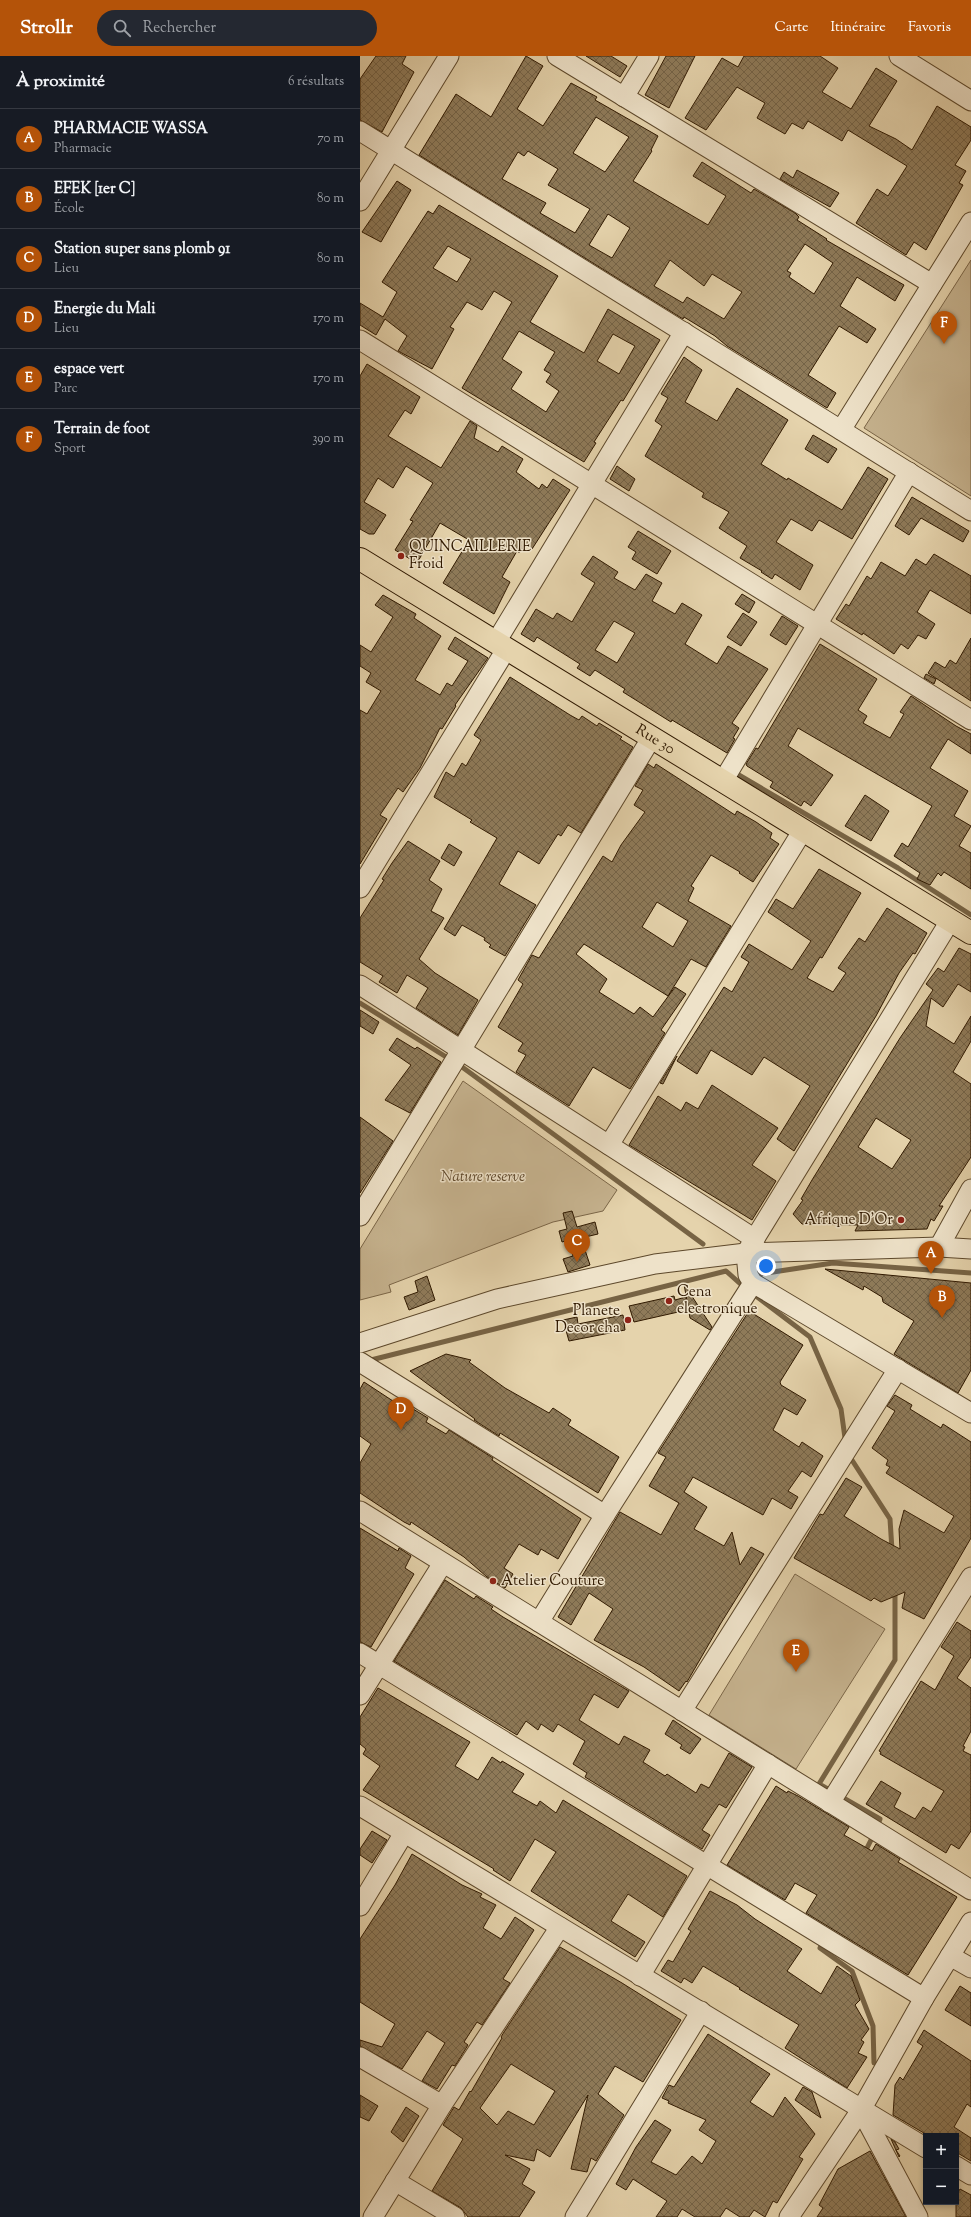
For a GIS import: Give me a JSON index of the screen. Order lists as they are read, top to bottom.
{
  "streets": {
    "main road": ["Rue 30"]
  },
  "parks": ["Nature reserve"],
  "places": [
    "QUINCAILLERIE Froid",
    "Afrique D'Or",
    "Cena electronique",
    "Planete Decor cha",
    "Atelier Couture"
  ],
  "page": {
    "header": "Strollr",
    "search": "Rechercher",
    "nav": ["Carte", "Itinéraire", "Favoris"],
    "heading": ["À proximité", "6 résultats"],
    "list": [
      {
        "mark": "A",
        "name": "PHARMACIE WASSA",
        "note": "Pharmacie",
        "value": "70 m"
      },
      {
        "mark": "B",
        "name": "EFEK [1er C]",
        "note": "École",
        "value": "80 m"
      },
      {
        "mark": "C",
        "name": "Station super sans plomb 91",
        "note": "Lieu",
        "value": "80 m"
      },
      {
        "mark": "D",
        "name": "Energie du Mali",
        "note": "Lieu",
        "value": "170 m"
      },
      {
        "mark": "E",
        "name": "espace vert",
        "note": "Parc",
        "value": "170 m"
      },
      {
        "mark": "F",
        "name": "Terrain de foot",
        "note": "Sport",
        "value": "390 m"
      }
    ],
    "pins": [
      "F",
      "C",
      "A",
      "B",
      "D",
      "E"
    ],
    "map_buttons": ["+", "−"]
  }
}
